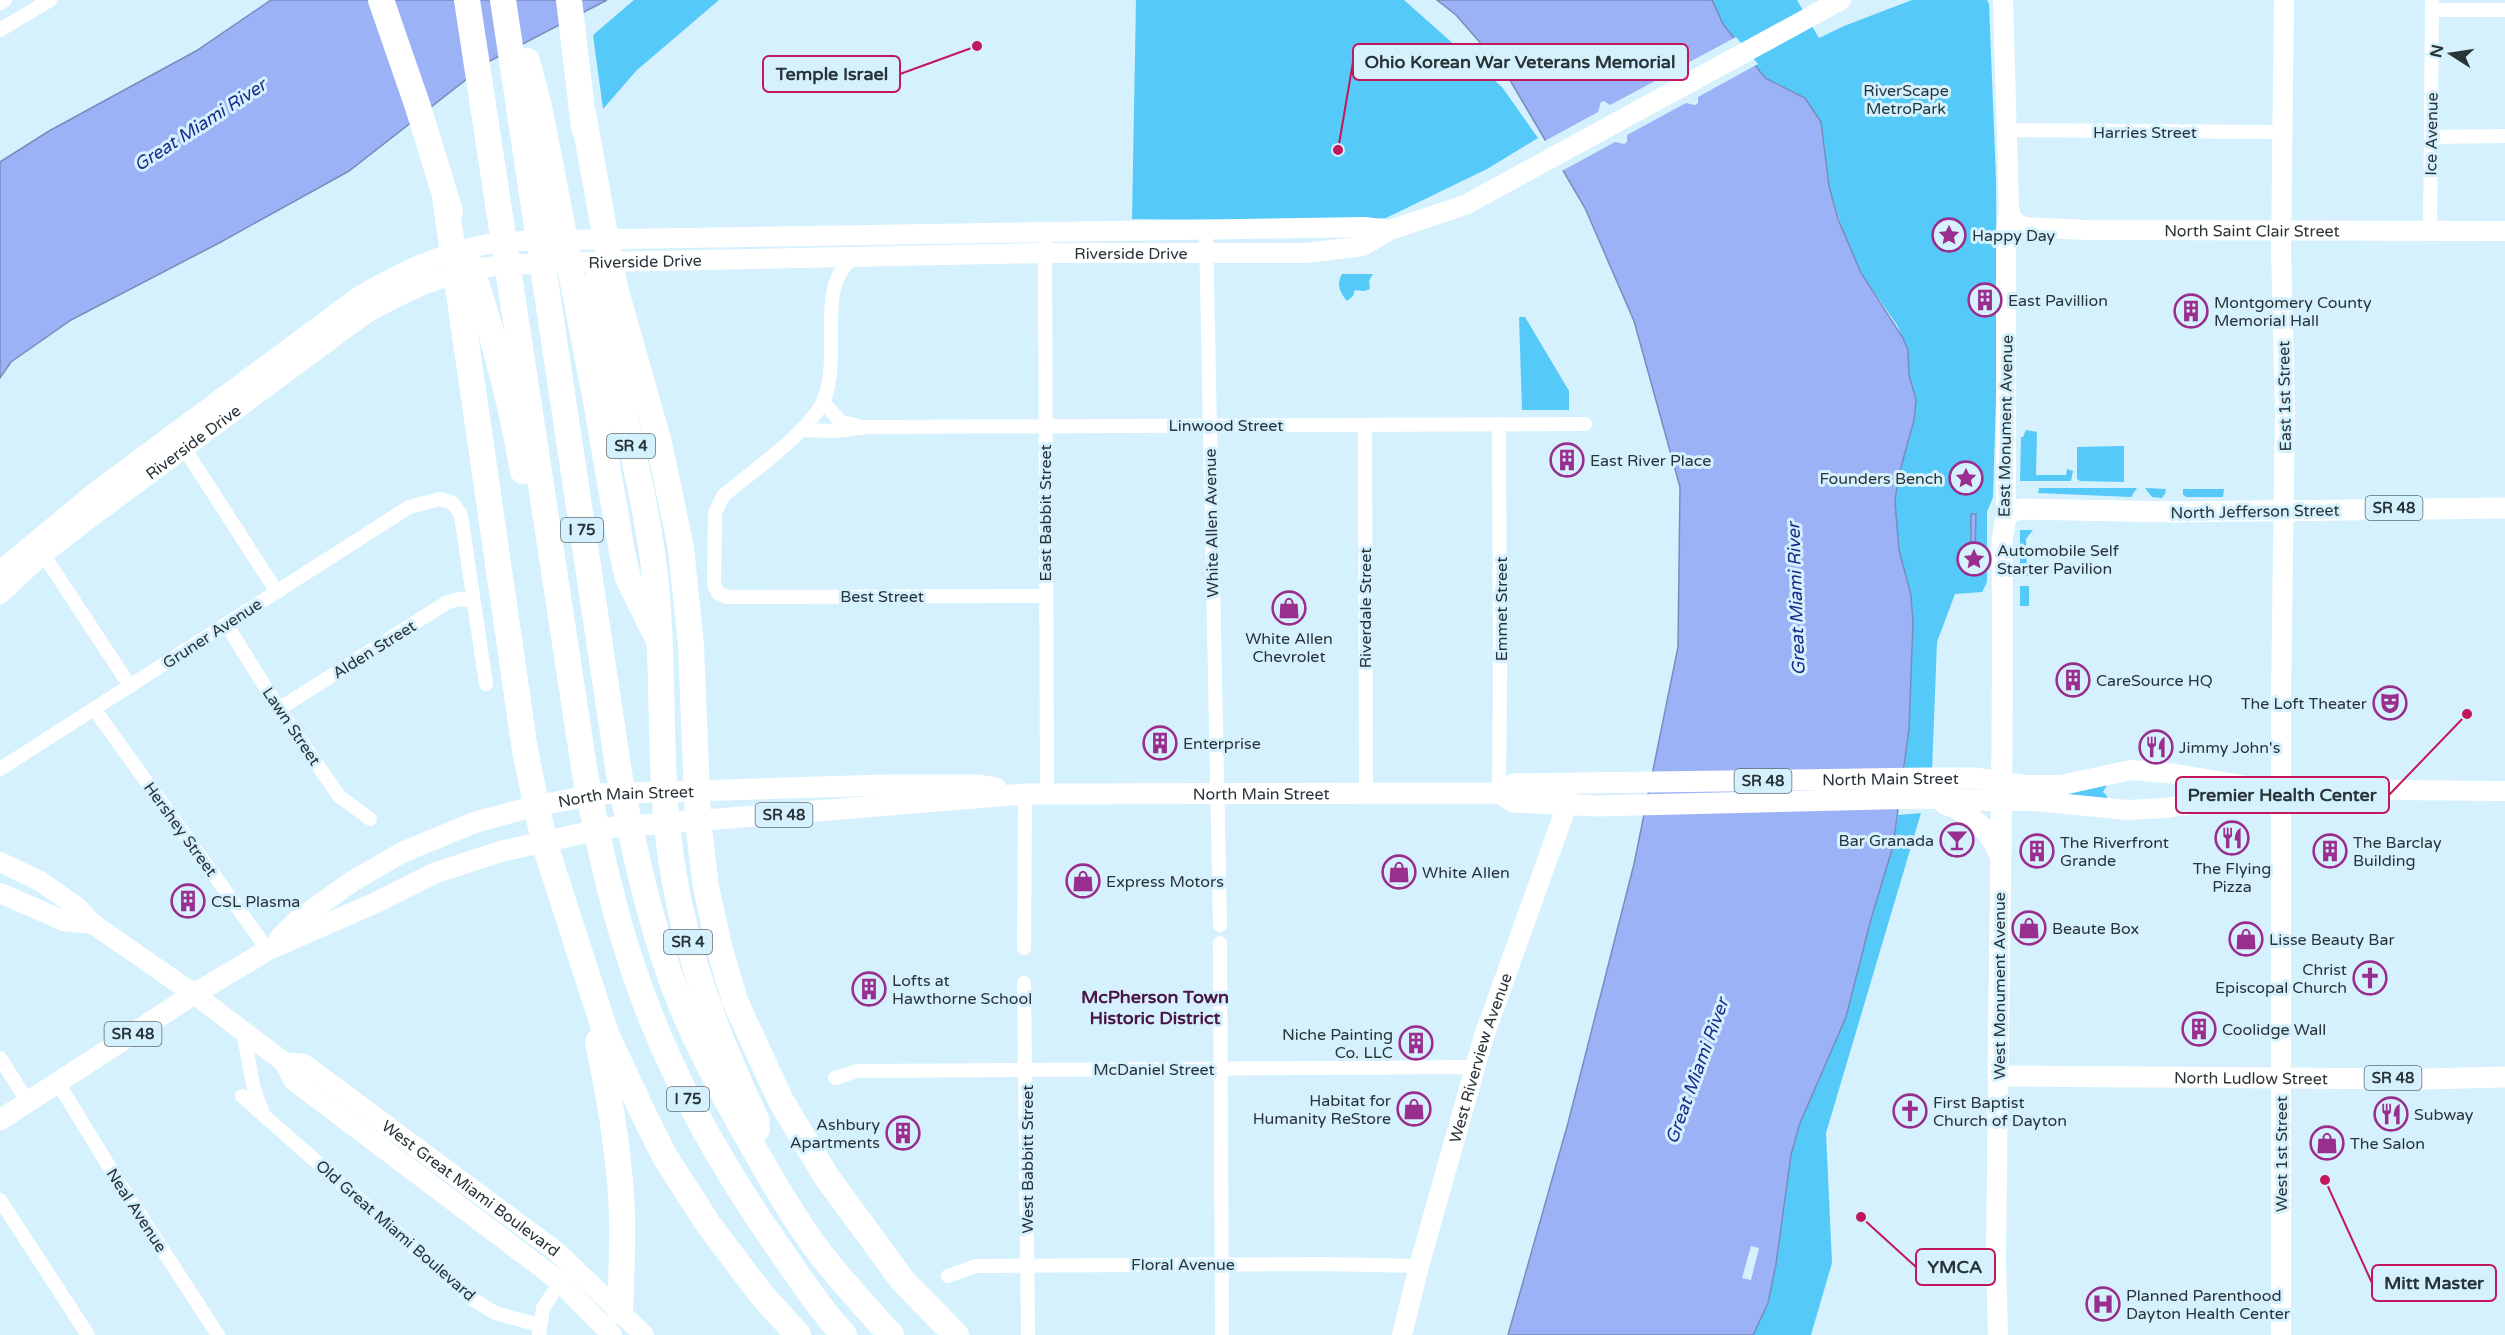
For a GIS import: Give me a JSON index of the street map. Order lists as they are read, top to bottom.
{
  "streets": {
    "highway": ["SR 4", "I 75"],
    "main road": [
      "North Saint Clair Street",
      "Riverside Drive",
      "East 1st Street",
      "East Monument Avenue",
      "SR 48",
      "North Jefferson Street",
      "North Main Street",
      "West Monument Avenue",
      "West Riverview Avenue",
      "North Ludlow Street",
      "West 1st Street",
      "West Great Miami Boulevard"
    ],
    "street": [
      "Harries Street",
      "Ice Avenue",
      "Linwood Street",
      "East Babbit Street",
      "White Allen Avenue",
      "Best Street",
      "Riverdale Street",
      "Emmet Street",
      "Gruner Avenue",
      "Alden Street",
      "Lawn Street",
      "Hershey Street",
      "McDaniel Street",
      "West Babbitt Street",
      "Neal Avenue",
      "Old Great Miami Boulevard",
      "Floral Avenue"
    ]
  },
  "crossings": [
    ["Harries Street", "East 1st Street"],
    ["Harries Street", "East Monument Avenue"],
    ["Ice Avenue", "North Saint Clair Street"],
    ["North Saint Clair Street", "East 1st Street"],
    ["North Saint Clair Street", "East Monument Avenue"],
    ["Riverside Drive", "East Babbit Street"],
    ["Riverside Drive", "White Allen Avenue"],
    ["East 1st Street", "North Jefferson Street"],
    ["East 1st Street", "North Main Street"],
    ["East 1st Street", "West 1st Street"],
    ["Linwood Street", "East Babbit Street"],
    ["Linwood Street", "White Allen Avenue"],
    ["Linwood Street", "Best Street"],
    ["Linwood Street", "Riverdale Street"],
    ["Linwood Street", "Emmet Street"],
    ["East Monument Avenue", "SR 48"],
    ["East Monument Avenue", "North Jefferson Street"],
    ["East Monument Avenue", "North Main Street"],
    ["East Monument Avenue", "West Monument Avenue"],
    ["SR 4", "I 75"],
    ["SR 48", "North Main Street"],
    ["SR 48", "West Monument Avenue"],
    ["East Babbit Street", "Best Street"],
    ["East Babbit Street", "North Main Street"],
    ["White Allen Avenue", "North Main Street"],
    ["Riverdale Street", "North Main Street"],
    ["Emmet Street", "North Main Street"],
    ["Gruner Avenue", "Alden Street"],
    ["Gruner Avenue", "Lawn Street"],
    ["Gruner Avenue", "Hershey Street"],
    ["Alden Street", "Lawn Street"],
    ["North Main Street", "Hershey Street"],
    ["North Main Street", "West Riverview Avenue"],
    ["North Main Street", "West 1st Street"],
    ["North Main Street", "West Great Miami Boulevard"],
    ["North Main Street", "Neal Avenue"],
    ["West Monument Avenue", "North Ludlow Street"],
    ["West Riverview Avenue", "McDaniel Street"],
    ["West Riverview Avenue", "Floral Avenue"],
    ["McDaniel Street", "West Babbitt Street"],
    ["North Ludlow Street", "West 1st Street"],
    ["West Babbitt Street", "Floral Avenue"],
    ["West Great Miami Boulevard", "Old Great Miami Boulevard"]
  ],
  "districts": ["McPherson Town Historic District"],
  "water": ["Great Miami River"],
  "parks": ["RiverScape MetroPark"],
  "places": {
    "other": [
      "Temple Israel",
      "Ohio Korean War Veterans Memorial",
      "Premier Health Center",
      "Mitt Master",
      "YMCA"
    ],
    "place": ["Happy Day", "Founders Bench", "Automobile Self Starter Pavilion"],
    "building": [
      "East Pavillion",
      "Montgomery County Memorial Hall",
      "East River Place",
      "CareSource HQ",
      "Enterprise",
      "The Riverfront Grande",
      "The Barclay Building",
      "CSL Plasma",
      "Lofts at Hawthorne School",
      "Coolidge Wall",
      "Niche Painting Co. LLC",
      "Ashbury Apartments"
    ],
    "shop": [
      "White Allen Chevrolet",
      "White Allen",
      "Express Motors",
      "Beaute Box",
      "Lisse Beauty Bar",
      "Habitat for Humanity ReStore",
      "The Salon"
    ],
    "theatre": ["The Loft Theater"],
    "restaurant": ["Jimmy John's", "The Flying Pizza", "Subway"],
    "bar": ["Bar Granada"],
    "church": ["Christ Episcopal Church", "First Baptist Church of Dayton"],
    "hospital": ["Planned Parenthood Dayton Health Center"]
  },
  "north": "left"
}
